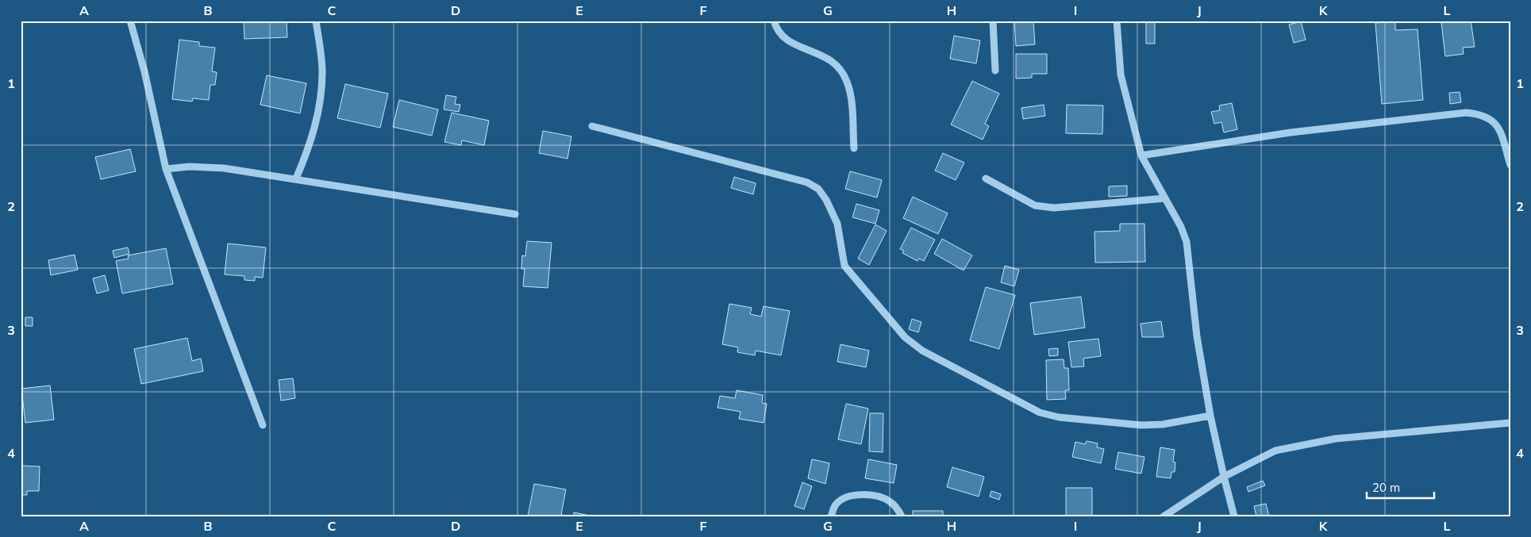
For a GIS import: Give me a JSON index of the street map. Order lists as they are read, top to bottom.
{
  "scale_bar": "20 m",
  "grid": {
    "columns": [
      "A",
      "B",
      "C",
      "D",
      "E",
      "F",
      "G",
      "H",
      "I",
      "J",
      "K",
      "L"
    ],
    "rows": [
      "1",
      "2",
      "3",
      "4"
    ]
  }
}
